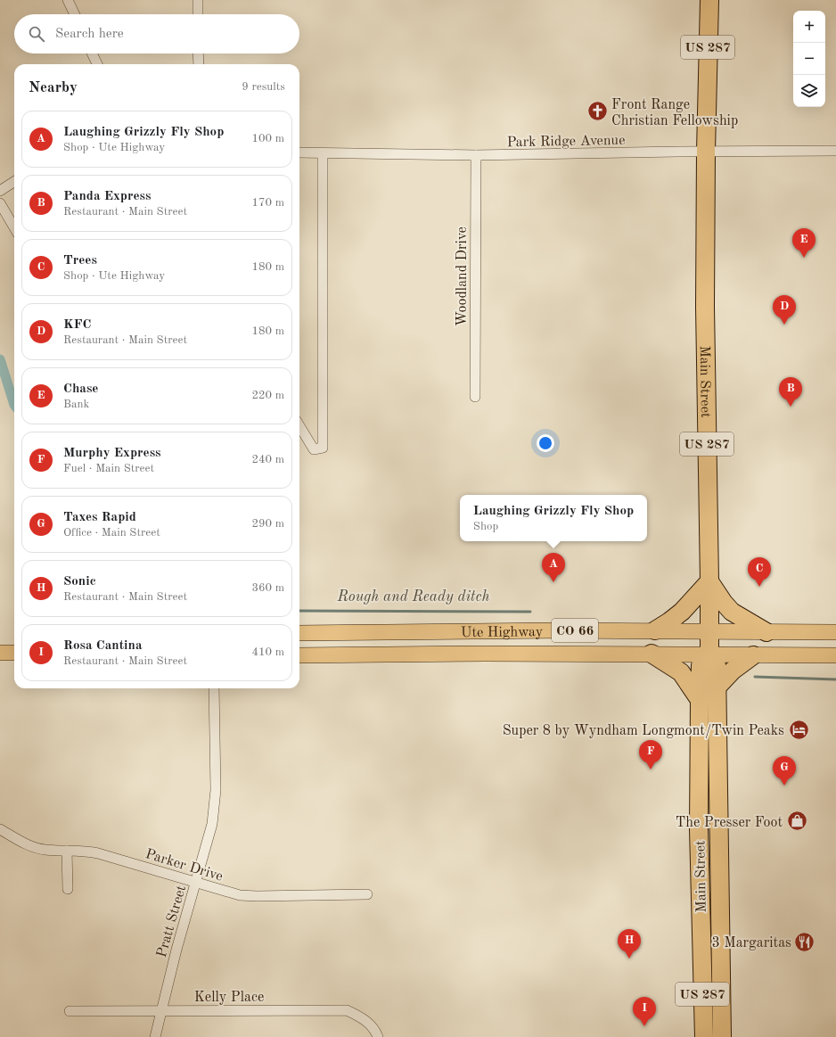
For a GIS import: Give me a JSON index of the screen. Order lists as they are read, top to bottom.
{
  "streets": {
    "highway": ["US 287", "Main Street"],
    "main road": ["Ute Highway", "CO 66"],
    "street": [
      "Park Ridge Avenue",
      "Woodland Drive",
      "Parker Drive",
      "Pratt Street",
      "Kelly Place"
    ]
  },
  "crossings": [
    ["US 287", "Park Ridge Avenue"],
    ["US 287", "Main Street"],
    ["Park Ridge Avenue", "Woodland Drive"],
    ["Park Ridge Avenue", "Main Street"],
    ["Main Street", "Ute Highway"],
    ["Parker Drive", "Pratt Street"],
    ["Pratt Street", "Kelly Place"]
  ],
  "water": ["Rough and Ready ditch"],
  "places": {
    "church": ["Front Range Christian Fellowship"],
    "hotel": ["Super 8 by Wyndham Longmont/Twin Peaks"],
    "shop": ["The Presser Foot"],
    "restaurant": ["3 Margaritas"]
  },
  "page": {
    "map_buttons": ["+", "−"],
    "search": "Search here",
    "heading": ["Nearby", "9 results"],
    "list": [
      {
        "mark": "A",
        "name": "Laughing Grizzly Fly Shop",
        "note": "Shop · Ute Highway",
        "value": "100 m"
      },
      {
        "mark": "B",
        "name": "Panda Express",
        "note": "Restaurant · Main Street",
        "value": "170 m"
      },
      {
        "mark": "C",
        "name": "Trees",
        "note": "Shop · Ute Highway",
        "value": "180 m"
      },
      {
        "mark": "D",
        "name": "KFC",
        "note": "Restaurant · Main Street",
        "value": "180 m"
      },
      {
        "mark": "E",
        "name": "Chase",
        "note": "Bank",
        "value": "220 m"
      },
      {
        "mark": "F",
        "name": "Murphy Express",
        "note": "Fuel · Main Street",
        "value": "240 m"
      },
      {
        "mark": "G",
        "name": "Taxes Rapid",
        "note": "Office · Main Street",
        "value": "290 m"
      },
      {
        "mark": "H",
        "name": "Sonic",
        "note": "Restaurant · Main Street",
        "value": "360 m"
      },
      {
        "mark": "I",
        "name": "Rosa Cantina",
        "note": "Restaurant · Main Street",
        "value": "410 m"
      }
    ],
    "pins": [
      "E",
      "D",
      "B",
      "A",
      "C",
      "F",
      "G",
      "H",
      "I"
    ],
    "popup": ["Laughing Grizzly Fly Shop", "Shop"]
  }
}
